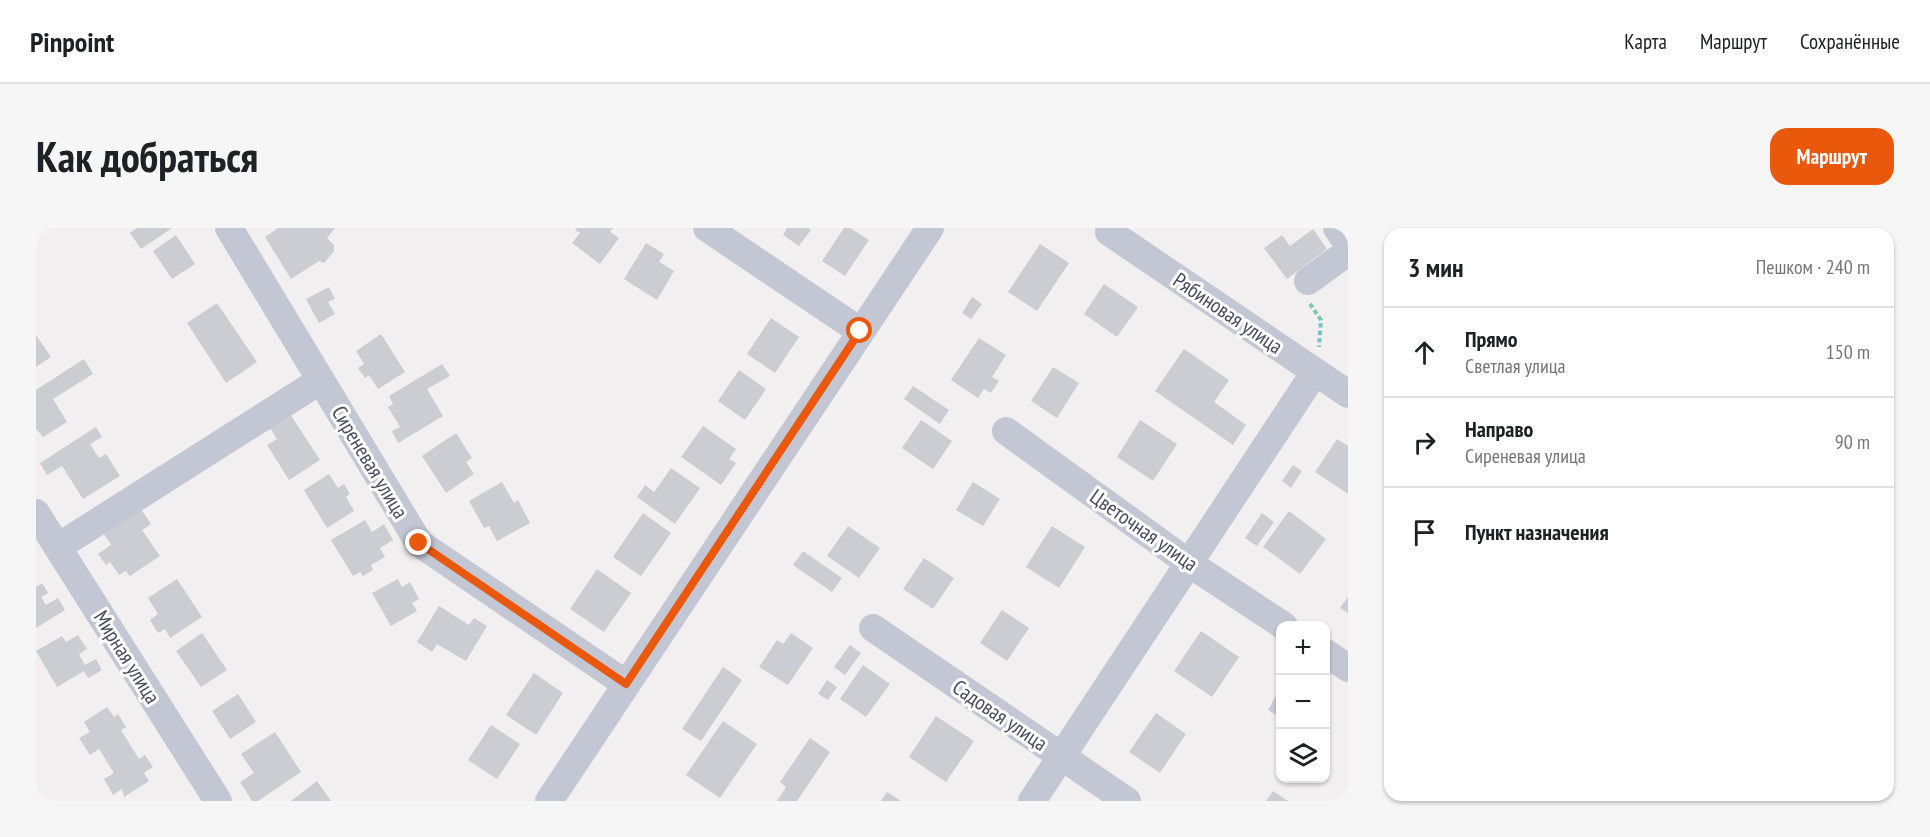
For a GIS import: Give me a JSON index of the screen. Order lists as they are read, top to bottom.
{
  "streets": {
    "street": [
      "Рябиновая улица",
      "Сиреневая улица",
      "Цветочная улица",
      "Мирная улица",
      "Садовая улица"
    ]
  },
  "page": {
    "header": "Pinpoint",
    "nav": ["Карта", "Маршрут", "Сохранённые"],
    "buttons": "Маршрут",
    "title": "Как добраться",
    "heading": ["3 мин", "Пешком · 240 m"],
    "list": [
      ["Прямо", "Светлая улица", "150 m"],
      ["Направо", "Сиреневая улица", "90 m"],
      "Пункт назначения"
    ],
    "map_buttons": ["+", "−"]
  }
}
